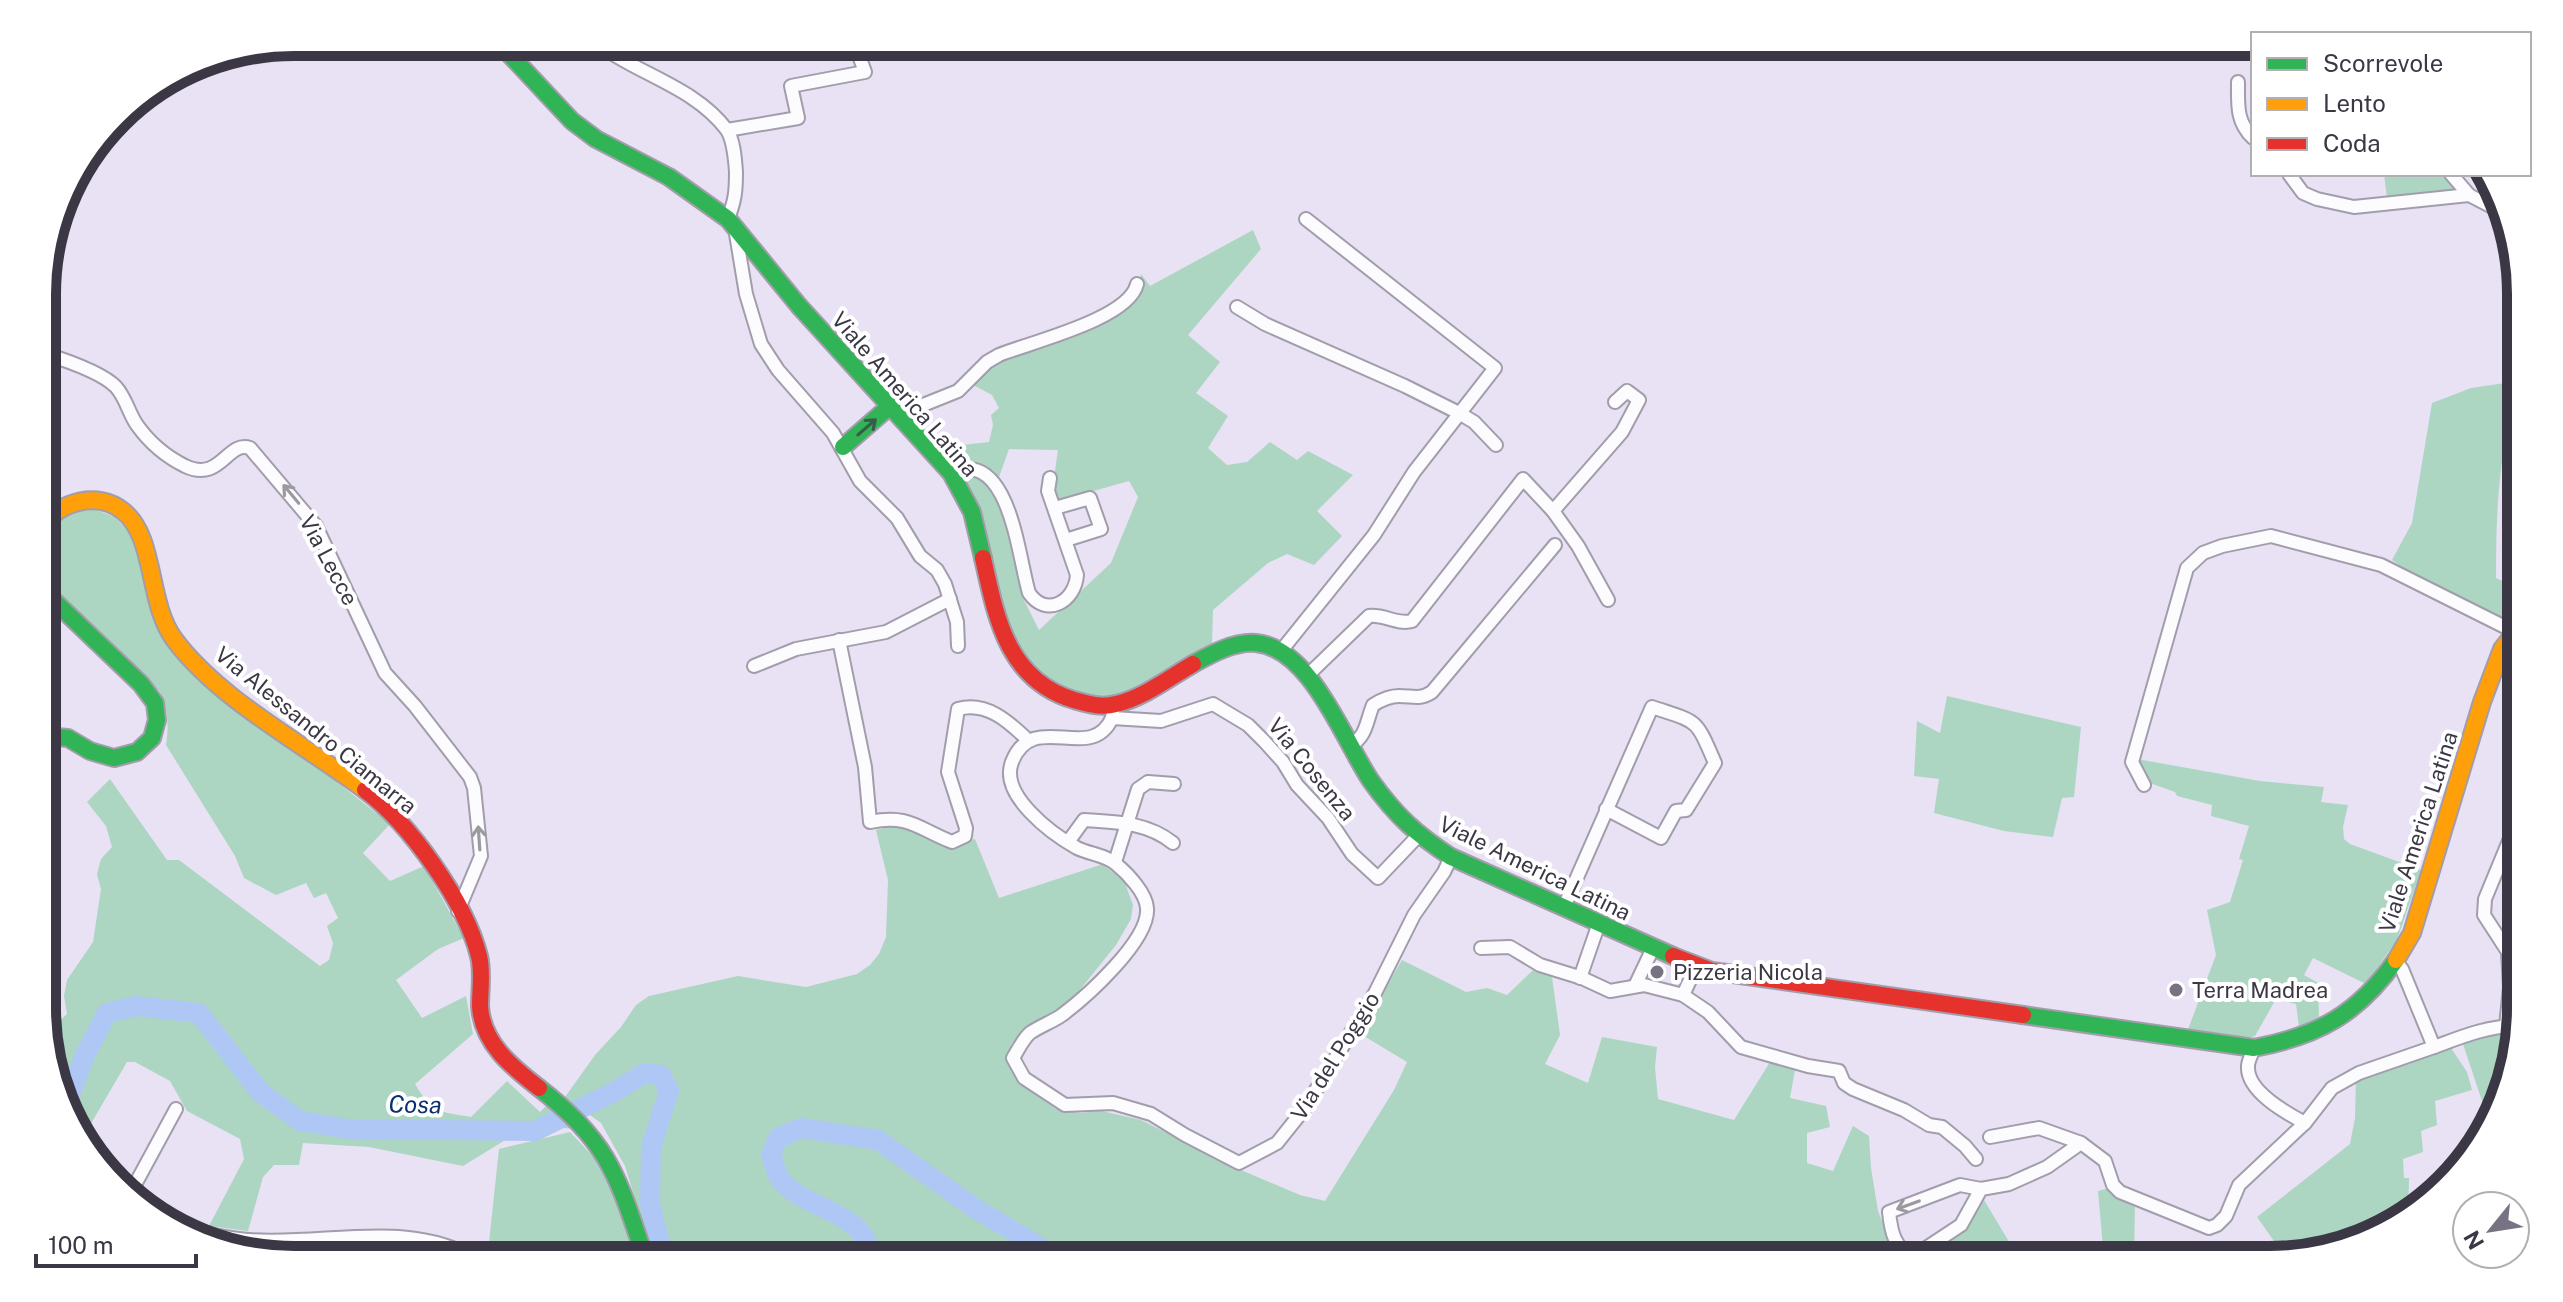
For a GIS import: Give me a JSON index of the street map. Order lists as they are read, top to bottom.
{
  "streets": {
    "main road": ["Viale America Latina", "Via Alessandro Ciamarra"],
    "street": ["Via Lecce", "Via Cosenza", "Via del Poggio"]
  },
  "crossings": [
    ["Viale America Latina", "Via Cosenza"],
    ["Viale America Latina", "Via del Poggio"],
    ["Via Lecce", "Via Alessandro Ciamarra"]
  ],
  "one_way": ["Via Lecce"],
  "water": ["Cosa"],
  "places": ["Pizzeria Nicola", "Terra Madrea"],
  "legend": ["Scorrevole", "Lento", "Coda"],
  "scale_bar": "100 m",
  "north": "bottom left"
}
